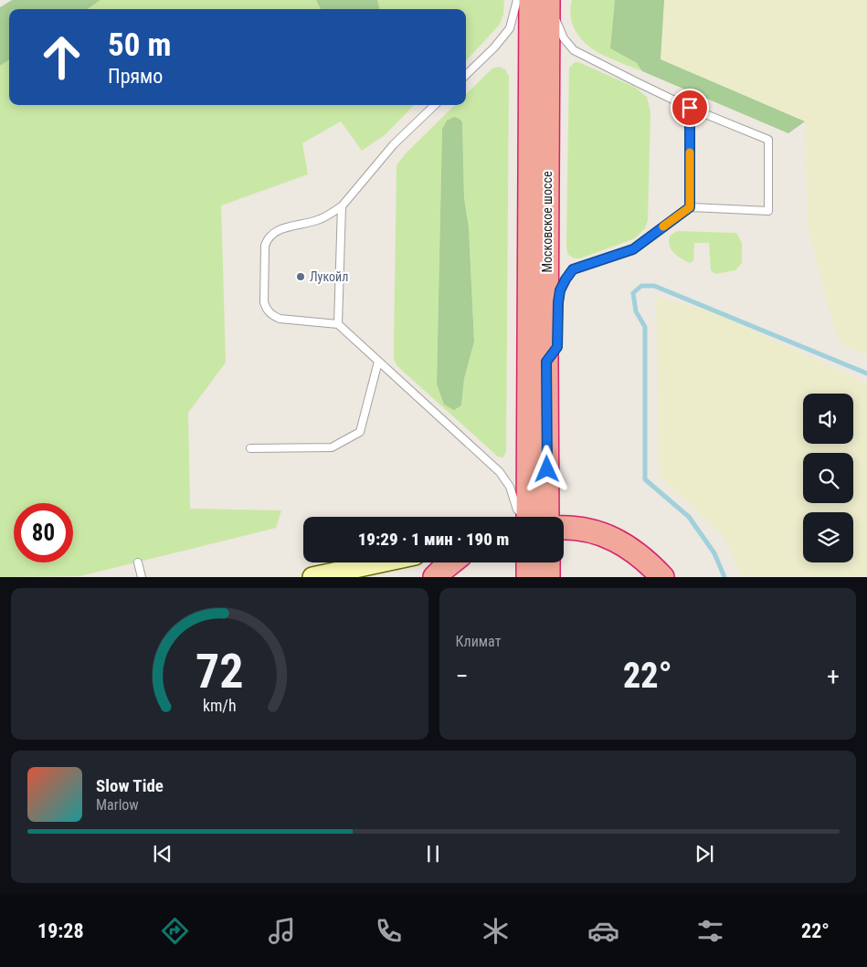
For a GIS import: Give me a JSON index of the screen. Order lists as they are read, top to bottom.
{
  "streets": {
    "highway": ["Московское шоссе"]
  },
  "places": ["Лукойл"],
  "page": {
    "turn": ["50 m", "Прямо"],
    "limit": "80",
    "trip": "19:29 · 1 мин · 190 m",
    "tile": "Климат",
    "heat": ["−", "22°", "+"],
    "song": ["Slow Tide", "Marlow"],
    "tabs": ["19:28", "22°"],
    "gauge": ["72", "km/h"]
  }
}
